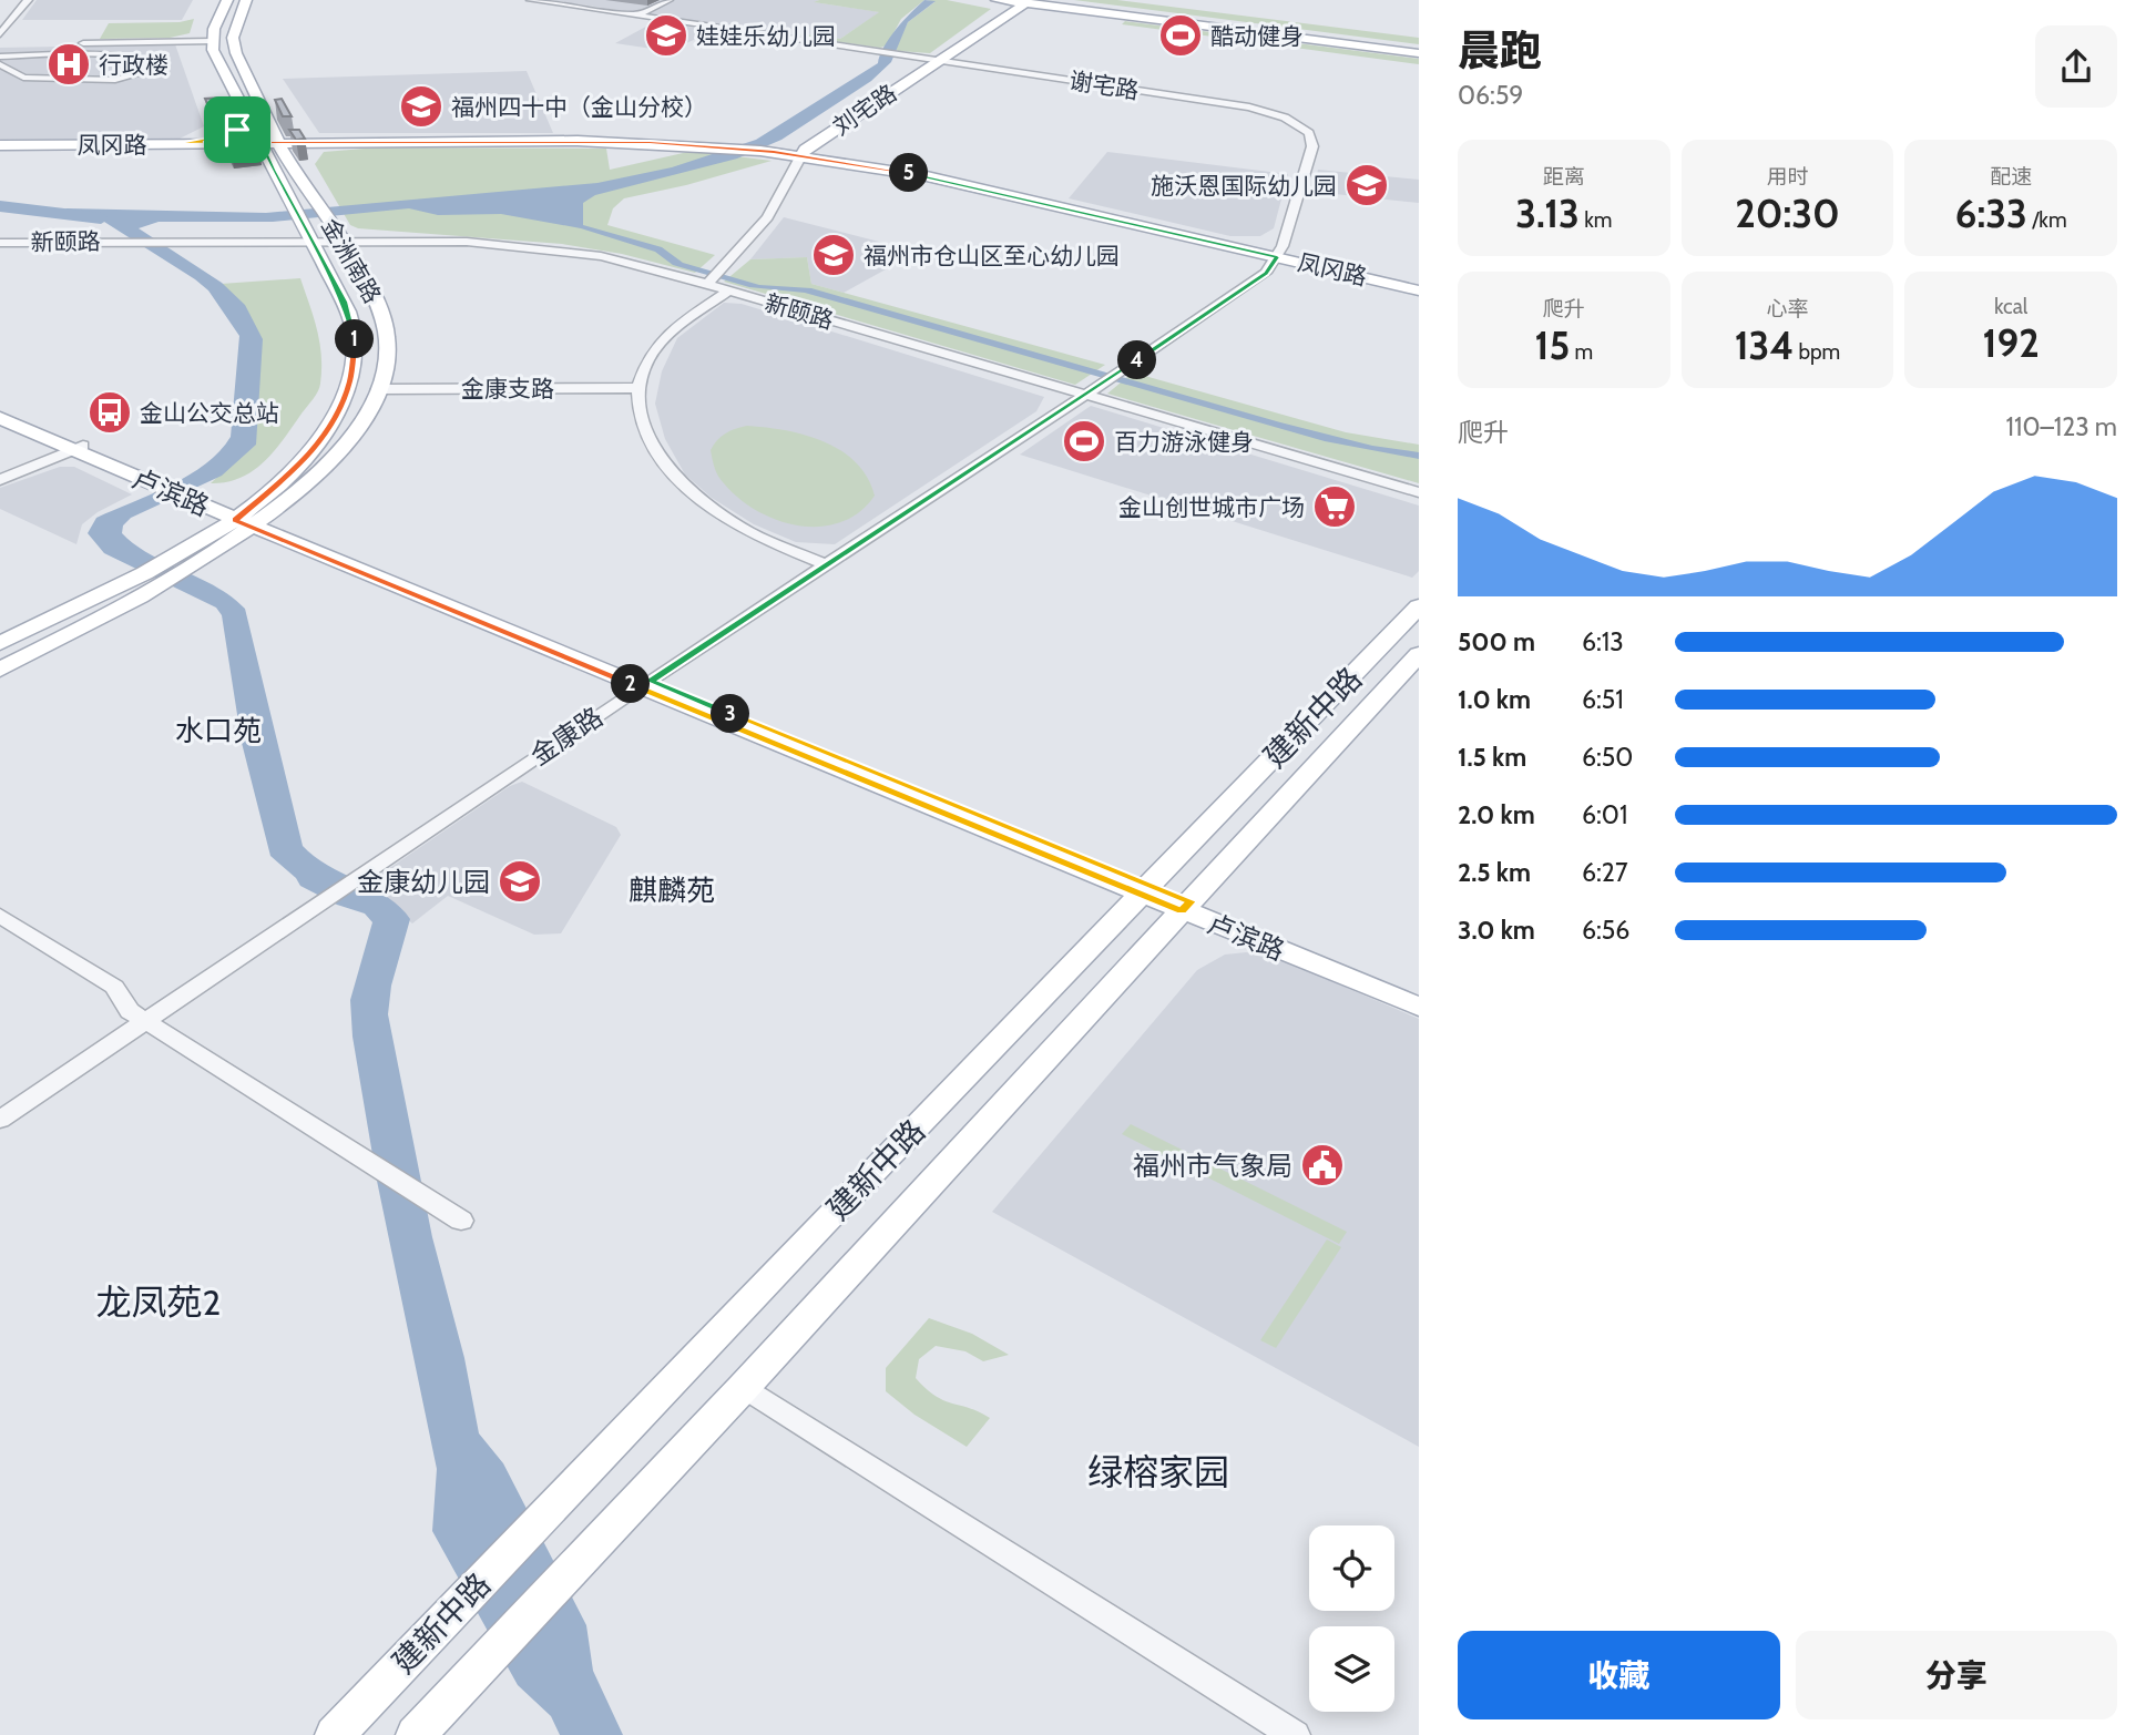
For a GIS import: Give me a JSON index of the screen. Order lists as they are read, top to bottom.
{
  "streets": {
    "main road": [
      "刘宅路",
      "凤冈路",
      "金洲南路",
      "卢滨路",
      "建新中路"
    ],
    "street": [
      "谢宅路",
      "新颐路",
      "金康支路",
      "金康路"
    ]
  },
  "crossings": [
    ["谢宅路", "刘宅路"],
    ["谢宅路", "凤冈路"],
    ["谢宅路", "新颐路"],
    ["谢宅路", "金康路"],
    ["刘宅路", "凤冈路"],
    ["刘宅路", "新颐路"],
    ["凤冈路", "金洲南路"],
    ["新颐路", "金洲南路"],
    ["新颐路", "金康路"],
    ["金洲南路", "金康支路"],
    ["金洲南路", "卢滨路"],
    ["卢滨路", "建新中路"],
    ["卢滨路", "金康路"]
  ],
  "districts": [
    "水口苑",
    "麒麟苑",
    "龙凤苑2",
    "绿榕家园"
  ],
  "places": {
    "school or university": [
      "娃娃乐幼儿园",
      "福州四十中（金山分校）",
      "施沃恩国际幼儿园",
      "福州市仓山区至心幼儿园",
      "金康幼儿园"
    ],
    "sports": ["酷动健身", "百力游泳健身"],
    "hospital": ["行政楼"],
    "bus stop": ["金山公交总站"],
    "supermarket": ["金山创世城市广场"],
    "public building": ["福州市气象局"]
  },
  "page": {
    "heading": ["晨跑", "06:59"],
    "stats": [
      ["距离", "3.13 km"],
      ["用时", "20:30"],
      ["配速", "6:33 /km"],
      ["爬升", "15 m"],
      ["心率", "134 bpm"],
      ["kcal", "192"]
    ],
    "pins": [
      "5",
      "1",
      "4",
      "2",
      "3"
    ],
    "chart": ["爬升", "110–123 m"],
    "list": [
      {
        "name": "500 m",
        "note": "6:13"
      },
      {
        "name": "1.0 km",
        "note": "6:51"
      },
      {
        "name": "1.5 km",
        "note": "6:50"
      },
      {
        "name": "2.0 km",
        "note": "6:01"
      },
      {
        "name": "2.5 km",
        "note": "6:27"
      },
      {
        "name": "3.0 km",
        "note": "6:56"
      }
    ],
    "buttons": ["收藏", "分享"]
  }
}
